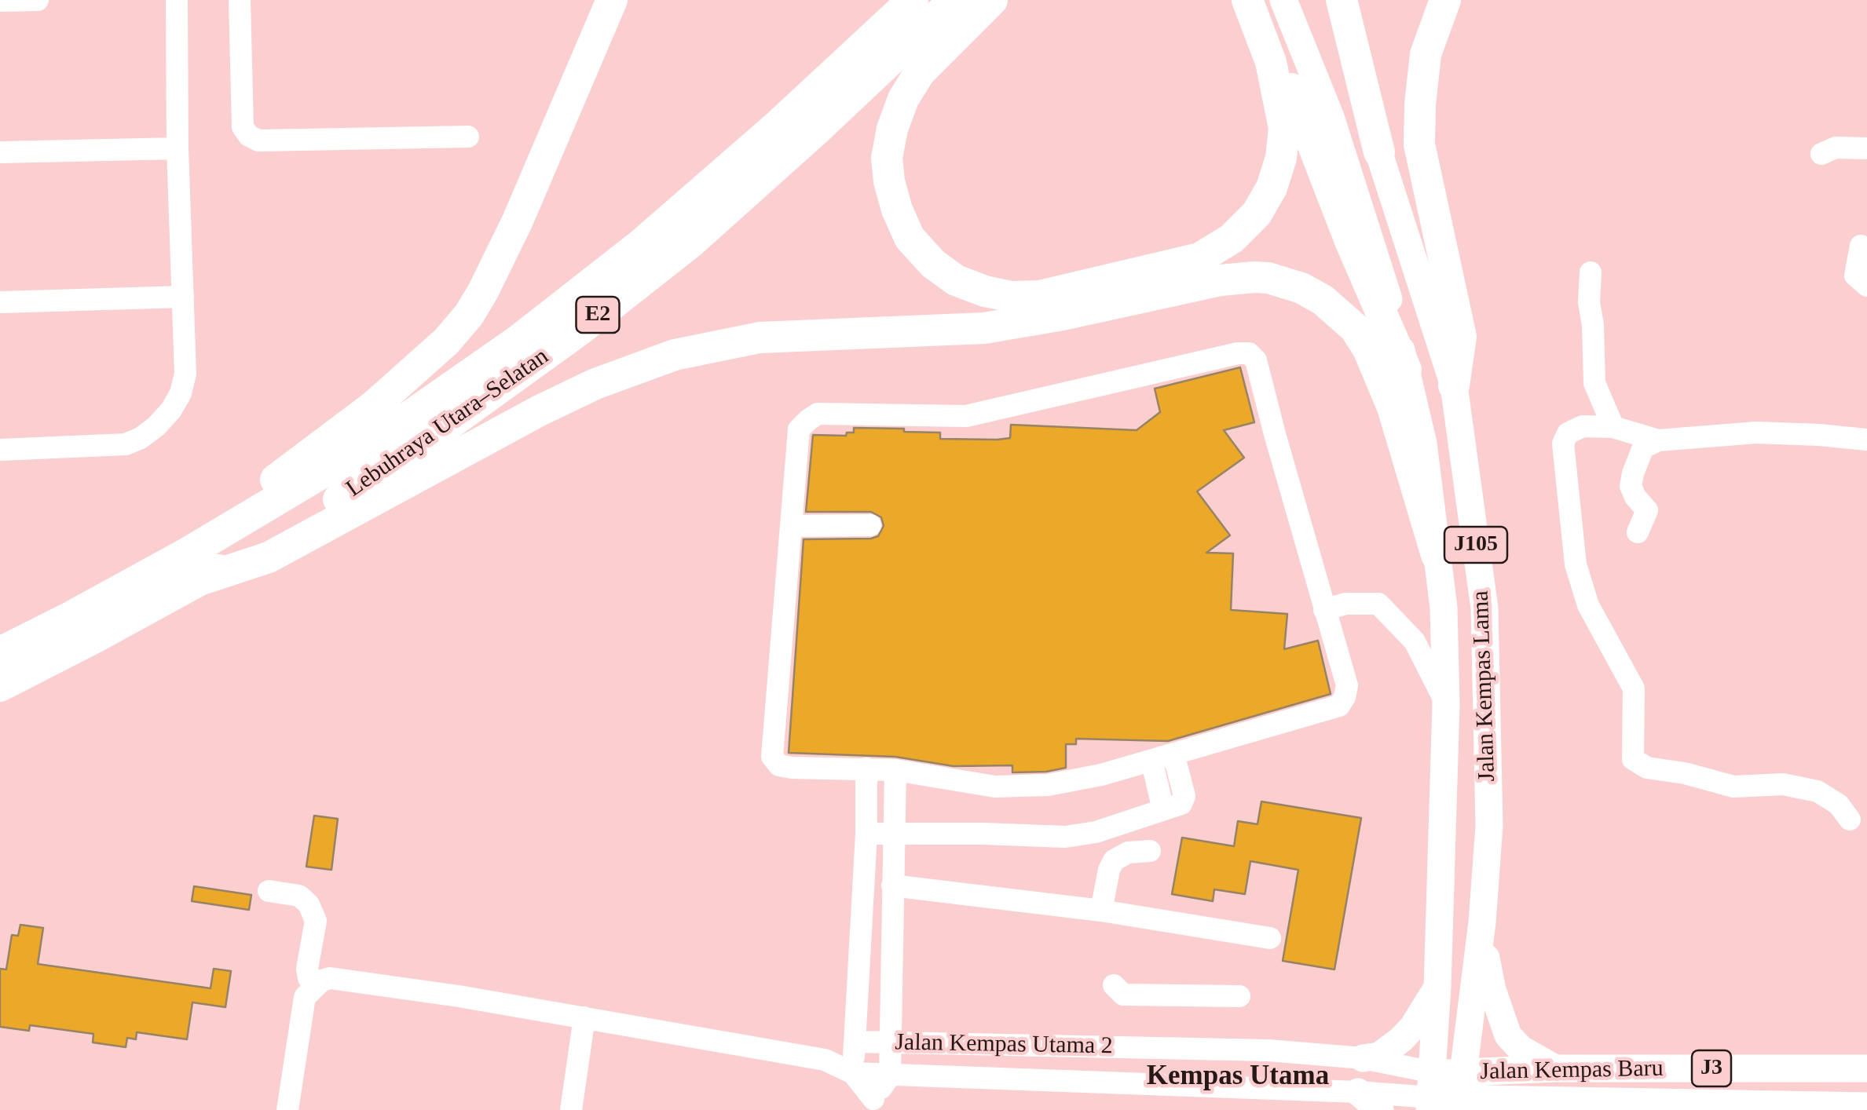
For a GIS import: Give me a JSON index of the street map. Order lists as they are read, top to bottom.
{
  "streets": {
    "highway": ["E2", "Lebuhraya Utara–Selatan"],
    "main road": [
      "J105",
      "Jalan Kempas Lama",
      "J3",
      "Jalan Kempas Baru"
    ],
    "street": ["Jalan Kempas Utama 2"]
  },
  "crossings": [
    ["Jalan Kempas Lama", "Jalan Kempas Utama 2"],
    ["Jalan Kempas Lama", "J3"],
    ["Jalan Kempas Lama", "Jalan Kempas Baru"],
    ["Jalan Kempas Utama 2", "J3"],
    ["J3", "Jalan Kempas Baru"]
  ],
  "districts": ["Kempas Utama"]
}
